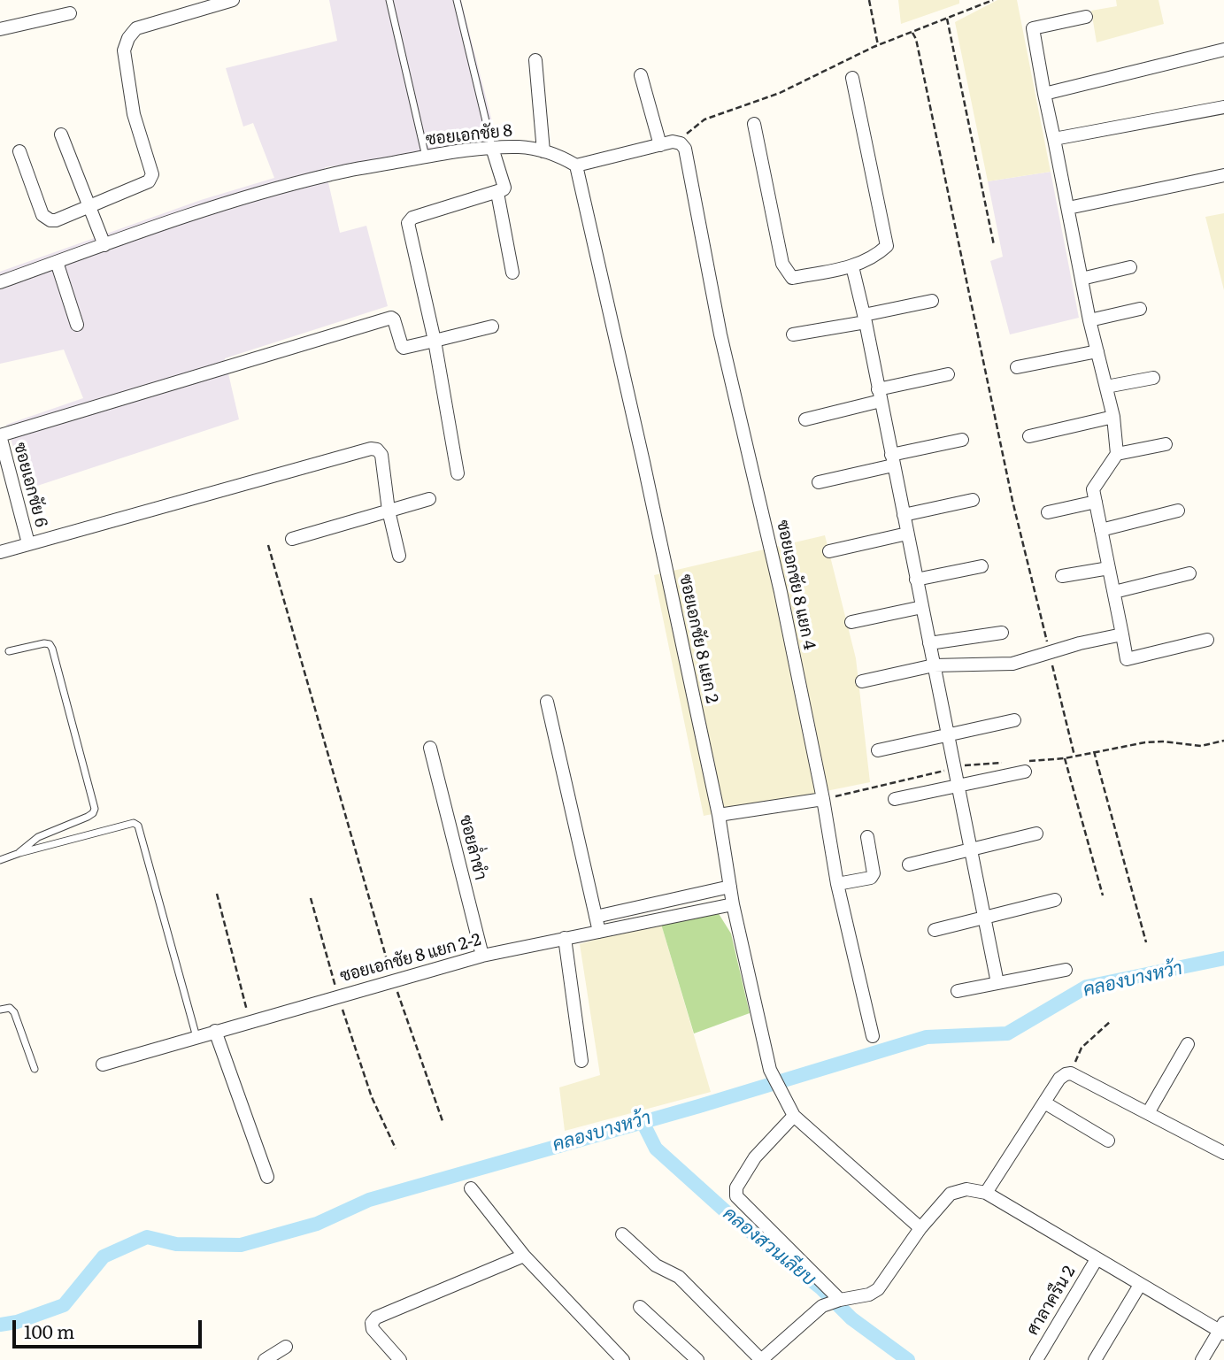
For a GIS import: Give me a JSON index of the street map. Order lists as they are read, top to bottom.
{
  "streets": {
    "street": [
      "ซอยเอกชัย 8",
      "ซอยเอกชัย 6",
      "ซอยเอกชัย 8 แยก 4",
      "ซอยเอกชัย 8 แยก 2",
      "ซอยล่ำชำ",
      "ซอยเอกชัย 8 แยก 2-2",
      "ศาลาครืน 2"
    ]
  },
  "crossings": [
    ["ซอยเอกชัย 8", "ซอยเอกชัย 8 แยก 2"],
    ["ซอยเอกชัย 8 แยก 2", "ซอยเอกชัย 8 แยก 2-2"],
    ["ซอยล่ำชำ", "ซอยเอกชัย 8 แยก 2-2"]
  ],
  "water": ["คลองบางหว้า", "คลองสวนเลียบ"],
  "scale_bar": "100 m"
}
